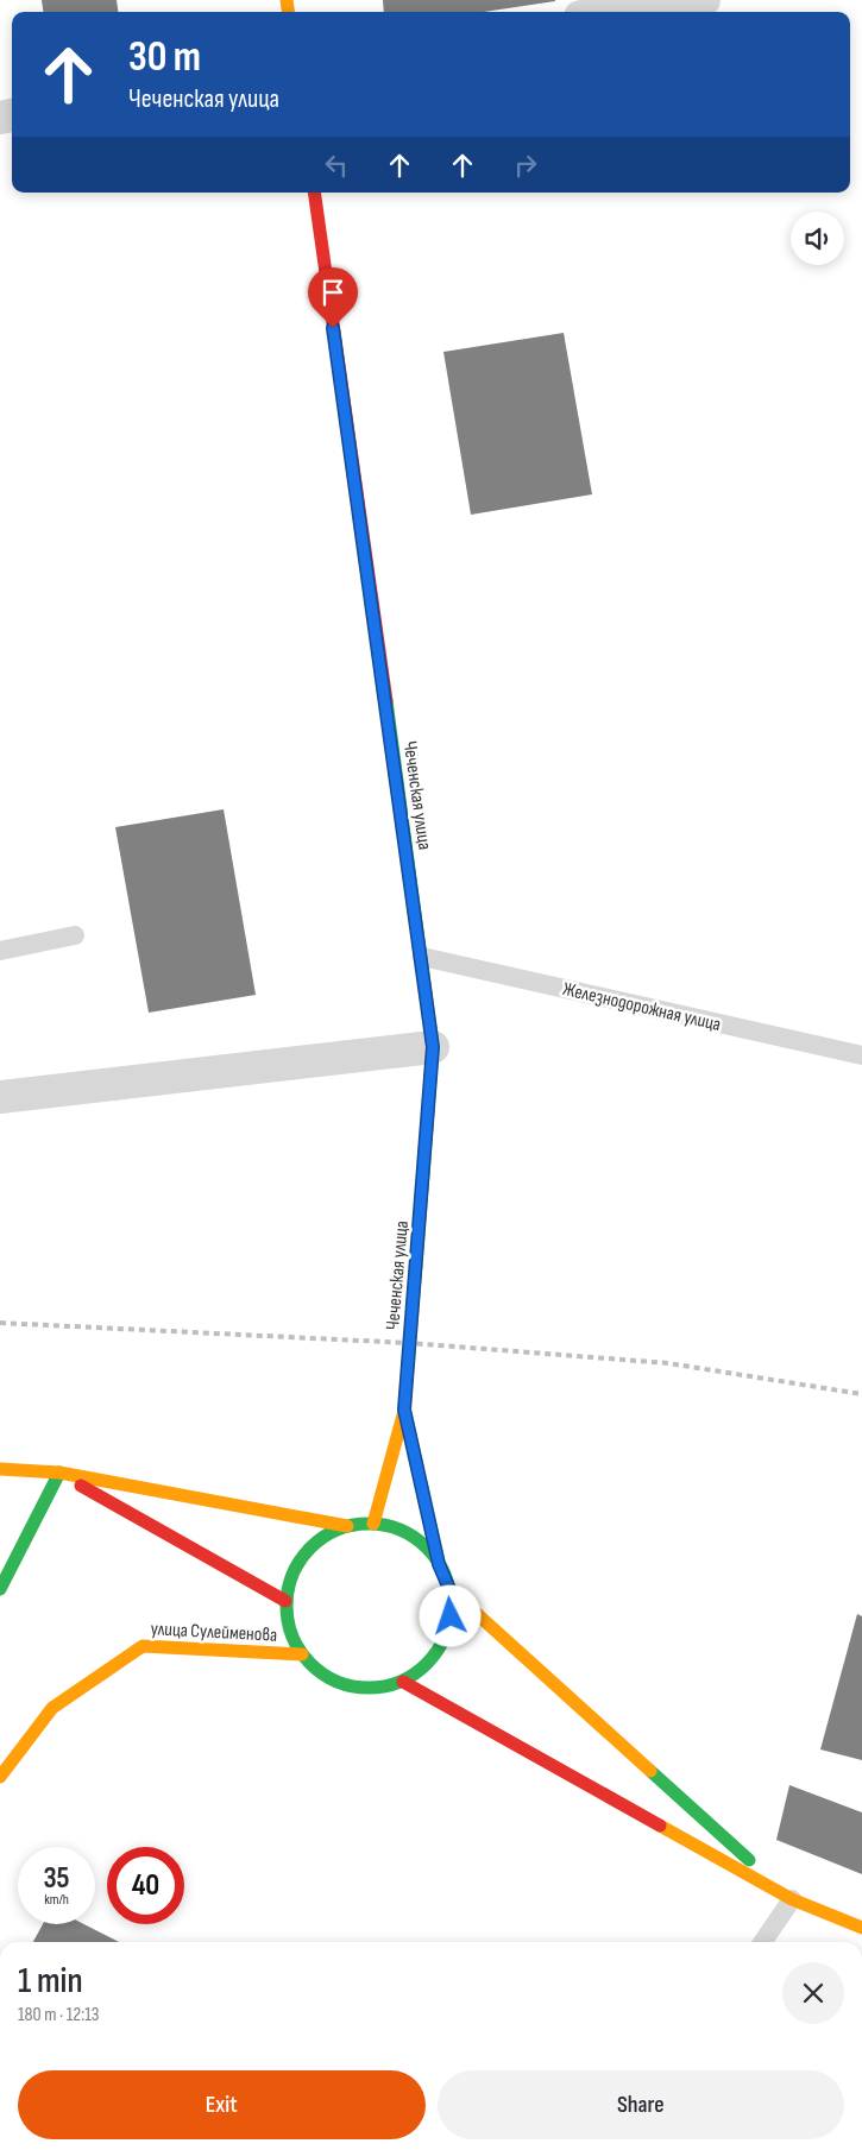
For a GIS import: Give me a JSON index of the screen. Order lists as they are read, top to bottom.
{
  "streets": {
    "main road": ["Чеченская улица", "улица Сулейменова"],
    "lane": ["Железнодорожная улица"]
  },
  "crossings": [
    ["Чеченская улица", "Железнодорожная улица"]
  ],
  "page": {
    "turn": ["30 m", "Чеченская улица"],
    "speed": "35 km/h",
    "limit": "40",
    "heading": ["1 min", "180 m · 12:13"],
    "buttons": ["Exit", "Share"]
  }
}
